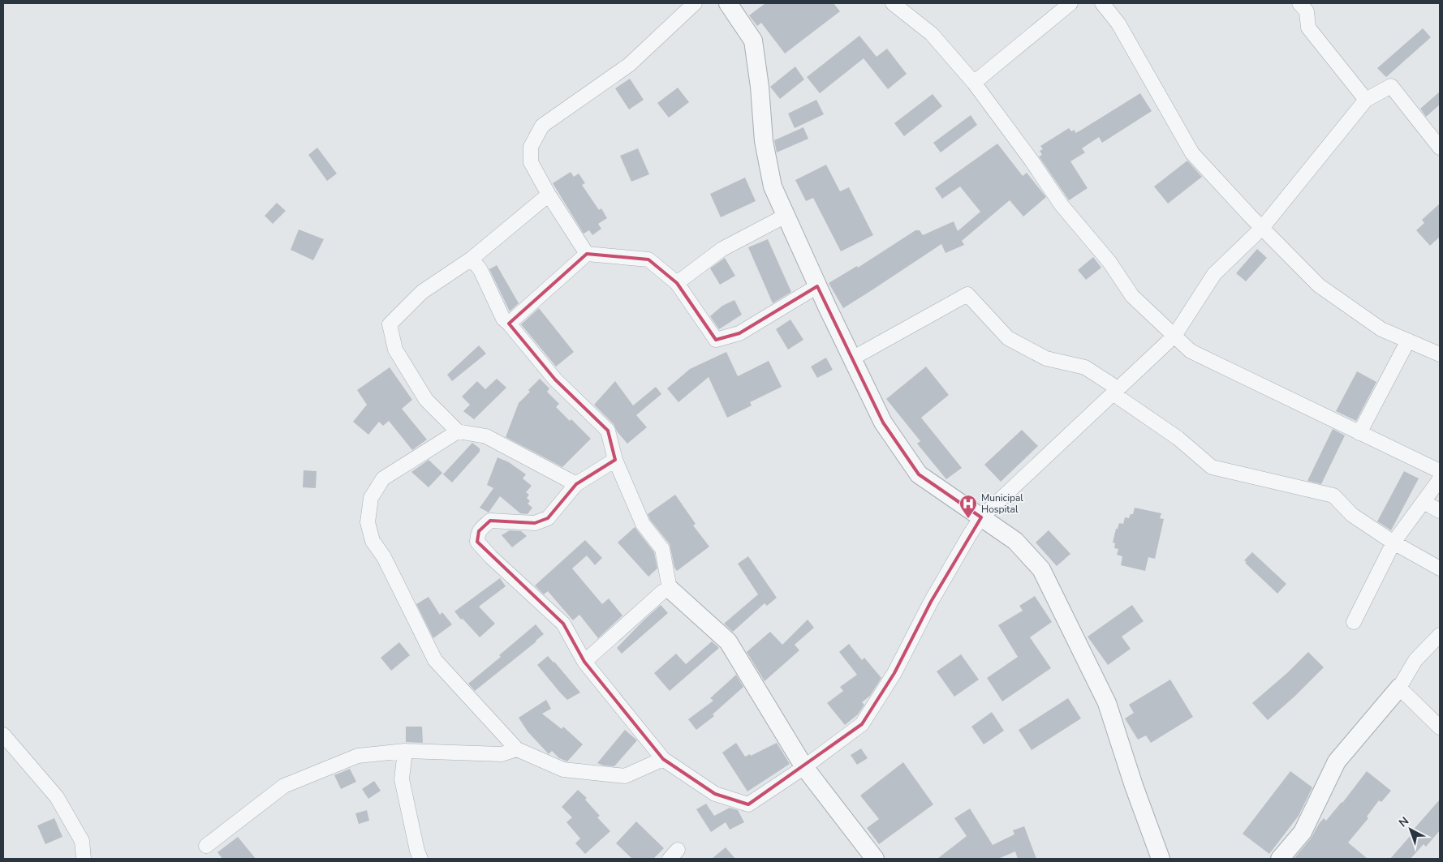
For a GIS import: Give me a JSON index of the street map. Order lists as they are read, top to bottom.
{
  "places": {
    "hospital": ["Municipal Hospital"]
  },
  "north": "top left"
}
